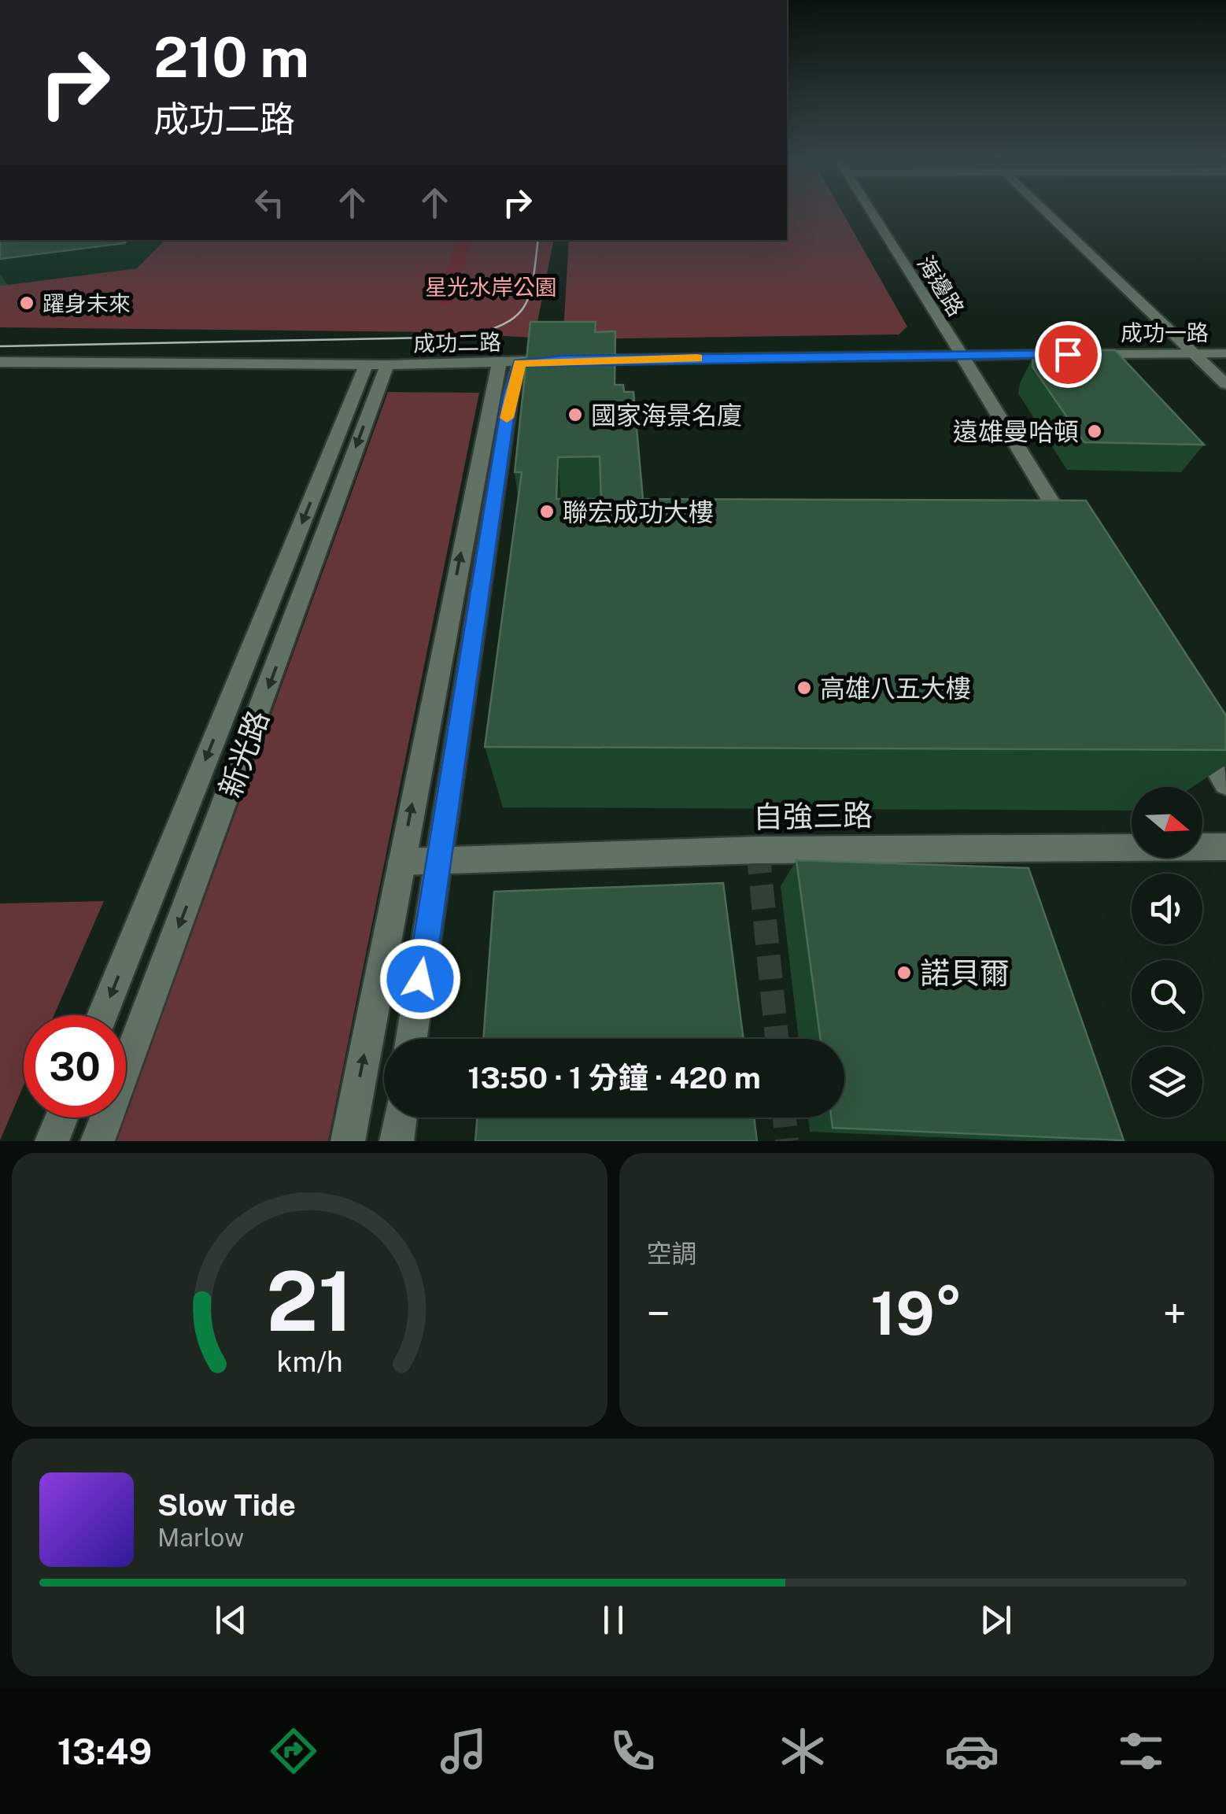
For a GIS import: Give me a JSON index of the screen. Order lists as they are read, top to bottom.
{
  "streets": {
    "street": [
      "海邊路",
      "成功一路",
      "成功二路",
      "新光路",
      "自強三路"
    ]
  },
  "crossings": [
    ["海邊路", "成功一路"],
    ["海邊路", "成功二路"],
    ["成功一路", "成功二路"],
    ["成功二路", "新光路"]
  ],
  "parks": ["星光水岸公園"],
  "places": [
    "躍身未來",
    "國家海景名廈",
    "遠雄曼哈頓",
    "聯宏成功大樓",
    "高雄八五大樓",
    "諾貝爾"
  ],
  "north": "right",
  "page": {
    "turn": ["210 m", "成功二路"],
    "limit": "30",
    "trip": "13:50 · 1 分鐘 · 420 m",
    "tile": "空調",
    "heat": ["−", "19°", "+"],
    "song": ["Slow Tide", "Marlow"],
    "tabs": "13:49",
    "gauge": ["21", "km/h"]
  }
}
